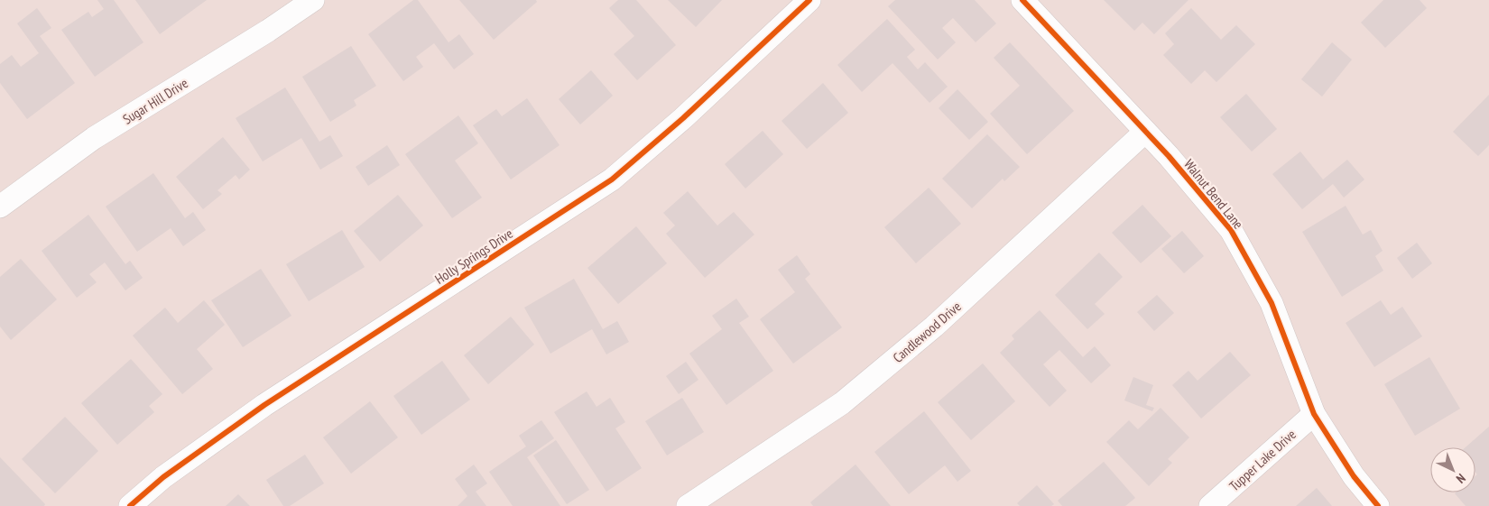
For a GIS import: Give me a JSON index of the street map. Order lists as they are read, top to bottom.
{
  "streets": {
    "street": [
      "Sugar Hill Drive",
      "Walnut Bend Lane",
      "Holly Springs Drive",
      "Candlewood Drive",
      "Tupper Lake Drive"
    ]
  },
  "crossings": [
    ["Walnut Bend Lane", "Candlewood Drive"],
    ["Walnut Bend Lane", "Tupper Lake Drive"]
  ],
  "north": "bottom right"
}
